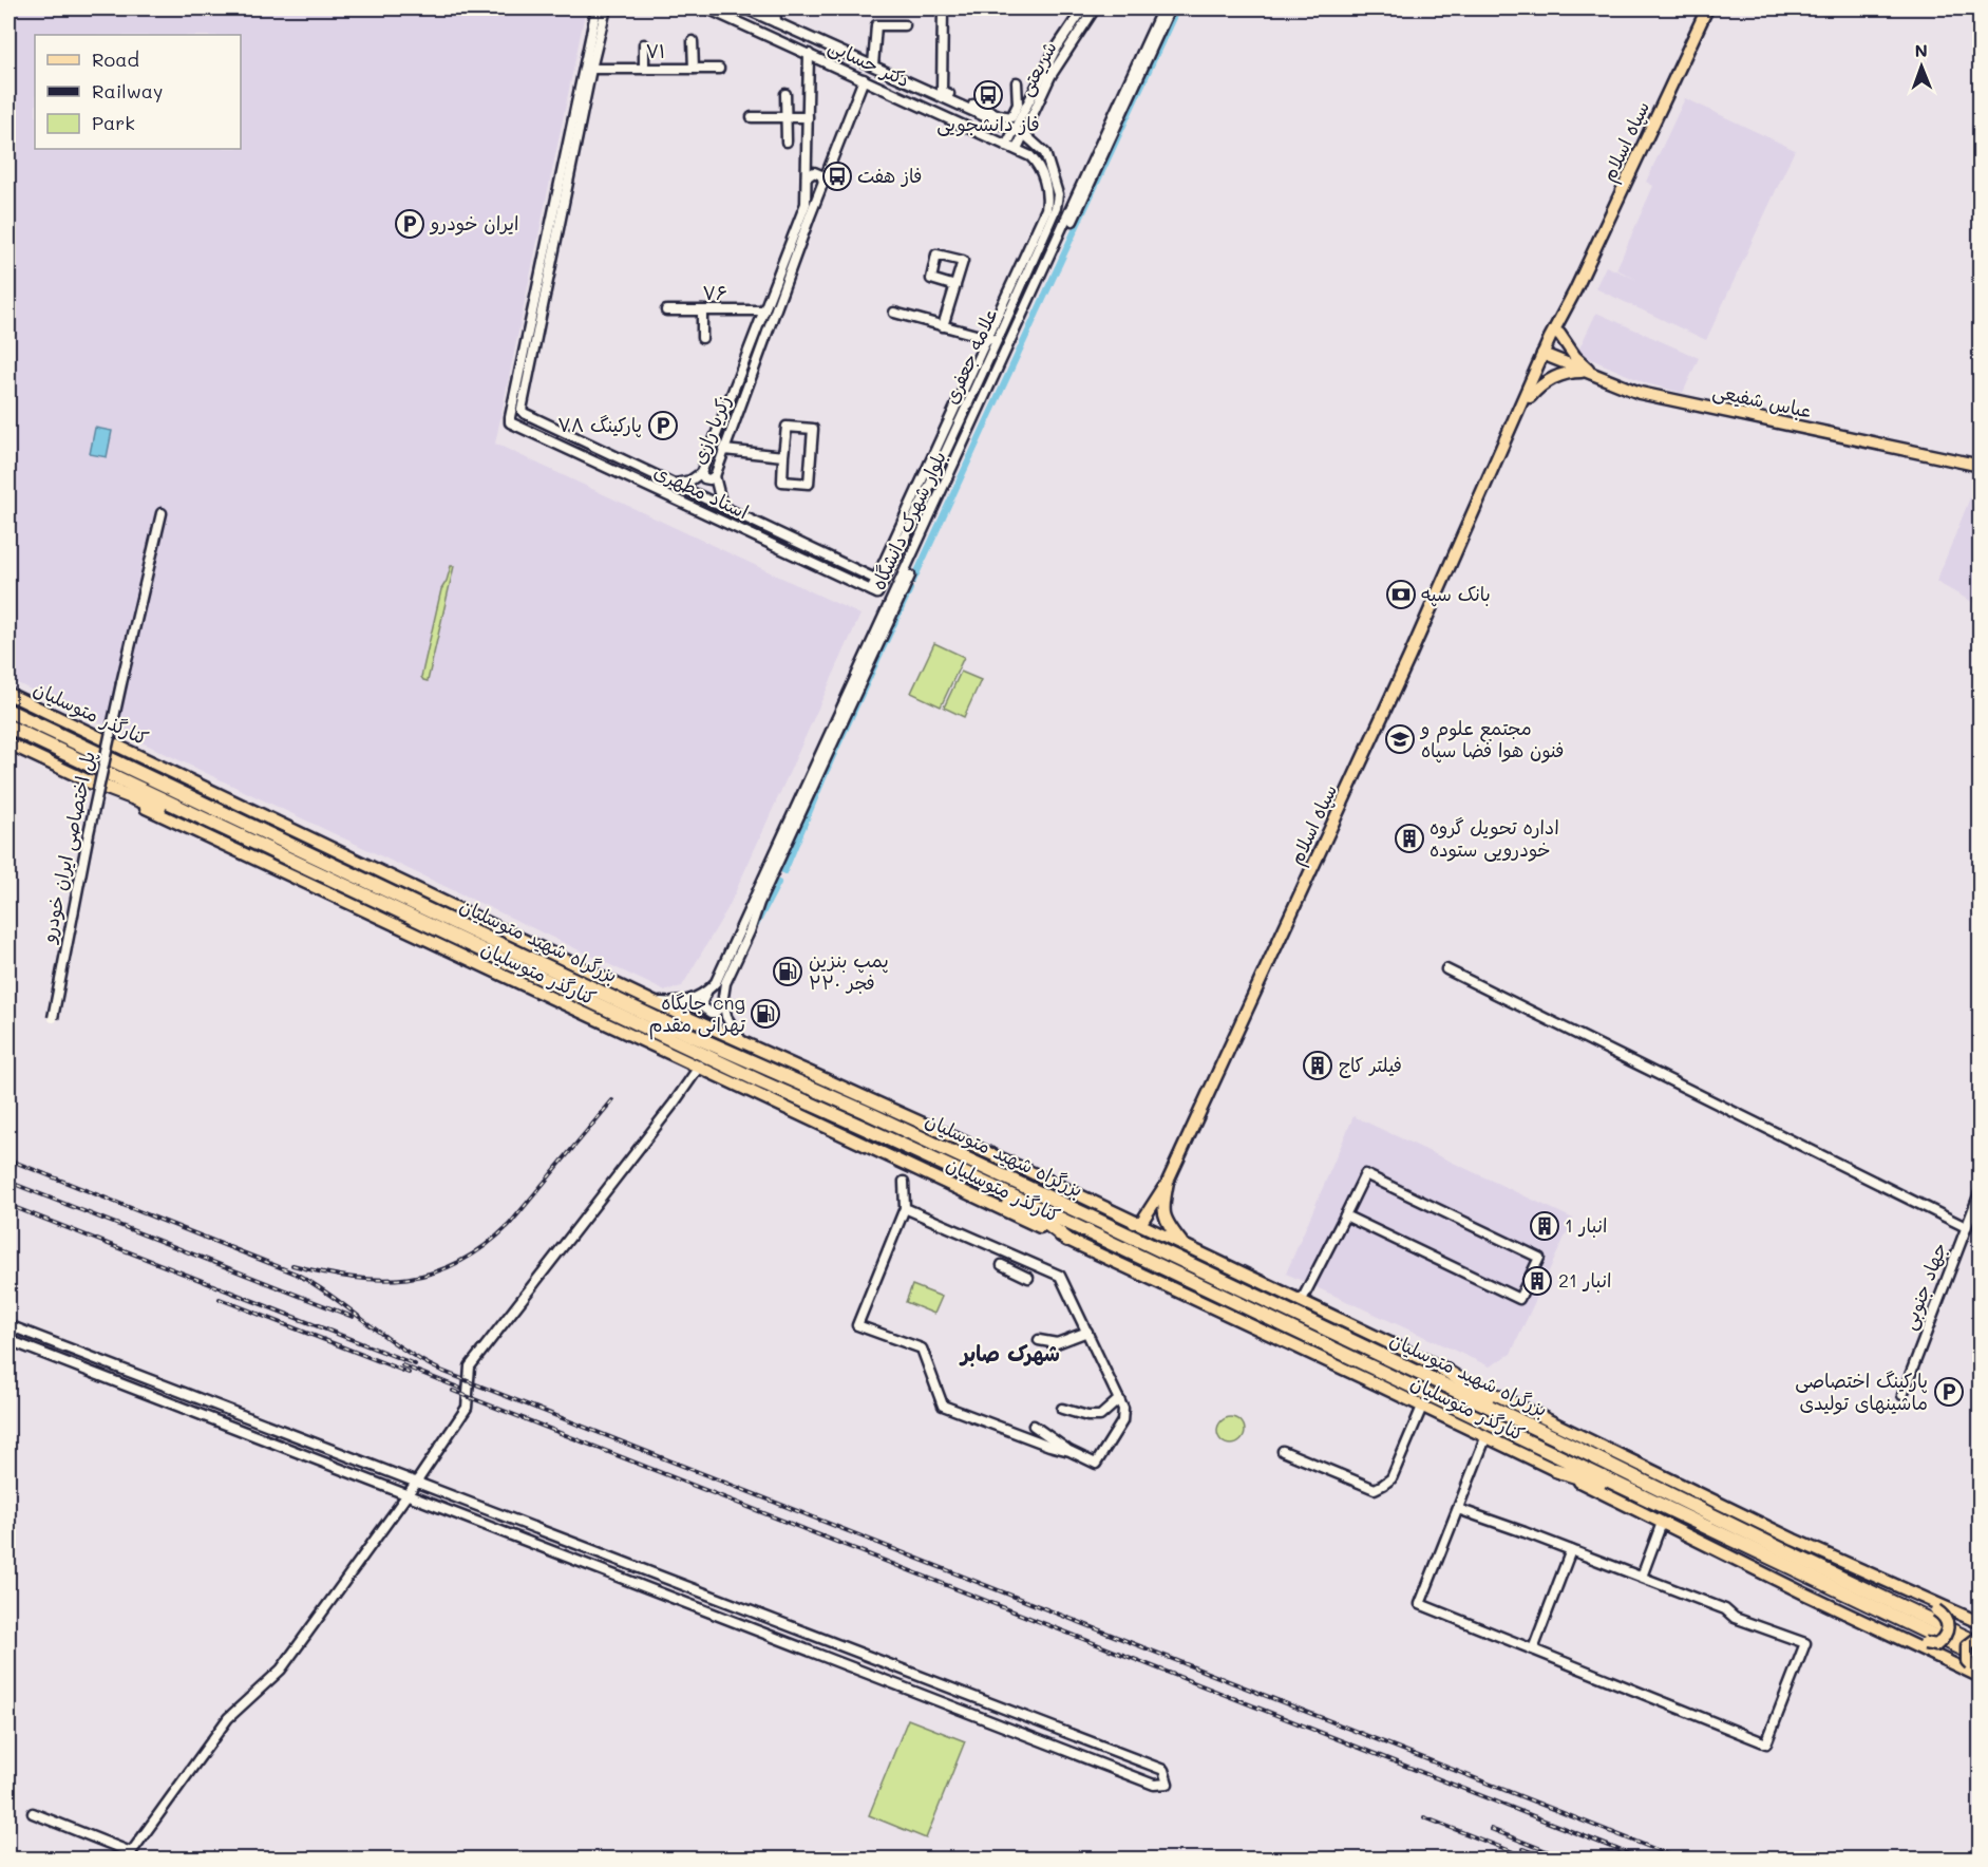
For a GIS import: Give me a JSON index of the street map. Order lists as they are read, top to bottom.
{
  "streets": {
    "highway": ["بزرگراه شهید متوسلیان"],
    "main road": ["سپاه اسلام", "عباس شفیعی", "کنارگذر متوسلیان"],
    "street": [
      "۷۱",
      "دکتر حسابی",
      "شریعتی",
      "۷۶",
      "علامه جعفری",
      "زکریا رازی",
      "استاد مطهری",
      "بلوار شهرک دانشگاه",
      "پل اختصاصی ایران خودرو",
      "جهاد جنوبی"
    ]
  },
  "crossings": [
    ["دکتر حسابی", "شریعتی"],
    ["دکتر حسابی", "علامه جعفری"],
    ["دکتر حسابی", "زکریا رازی"],
    ["شریعتی", "علامه جعفری"],
    ["سپاه اسلام", "عباس شفیعی"],
    ["سپاه اسلام", "کنارگذر متوسلیان"],
    ["۷۶", "زکریا رازی"],
    ["علامه جعفری", "استاد مطهری"]
  ],
  "districts": ["شهرک صابر"],
  "places": {
    "bus stop": ["فاز دانشجویی", "فاز هفت"],
    "parking": ["ایران خودرو", "پارکینگ ۷۸", "پارکینگ اختصاصی ماشینهای تولیدی"],
    "bank": ["بانک سپه"],
    "school or university": ["مجتمع علوم و فنون هوا فضا سپاه"],
    "building": [
      "اداره تحویل گروه خودرویی ستوده",
      "فیلتر کاج",
      "انبار 1",
      "انبار 21"
    ],
    "fuel station": ["پمپ بنزین ۲۲۰ فجر", "جایگاه cng تهرانی مقدم"]
  },
  "legend": ["Road", "Railway", "Park"],
  "north": "top"
}
